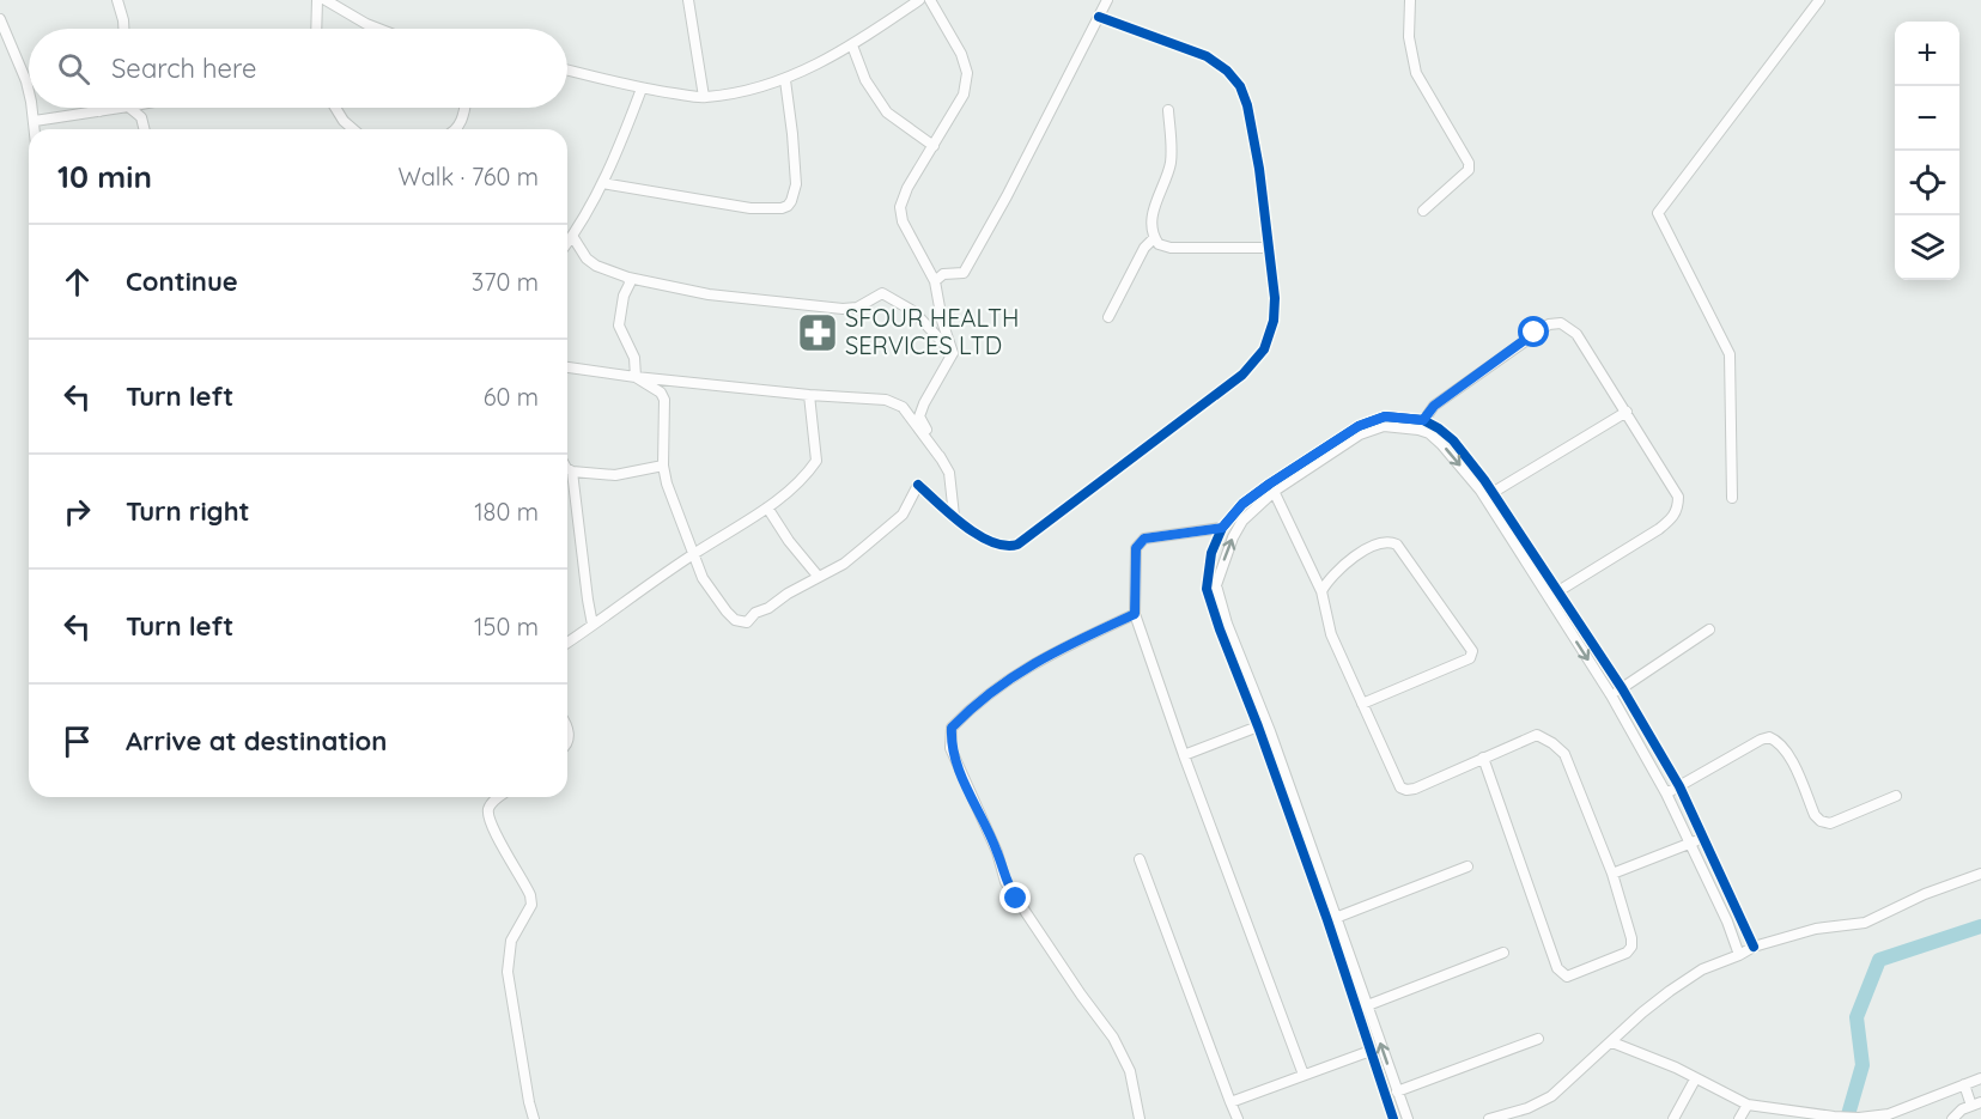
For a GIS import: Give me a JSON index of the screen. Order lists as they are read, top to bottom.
{
  "places": {
    "pharmacy": ["SFOUR HEALTH SERVICES LTD"]
  },
  "page": {
    "map_buttons": ["+", "−"],
    "search": "Search here",
    "heading": ["10 min", "Walk · 760 m"],
    "list": [
      ["Continue", "370 m"],
      ["Turn left", "60 m"],
      ["Turn right", "180 m"],
      ["Turn left", "150 m"],
      "Arrive at destination"
    ]
  }
}
